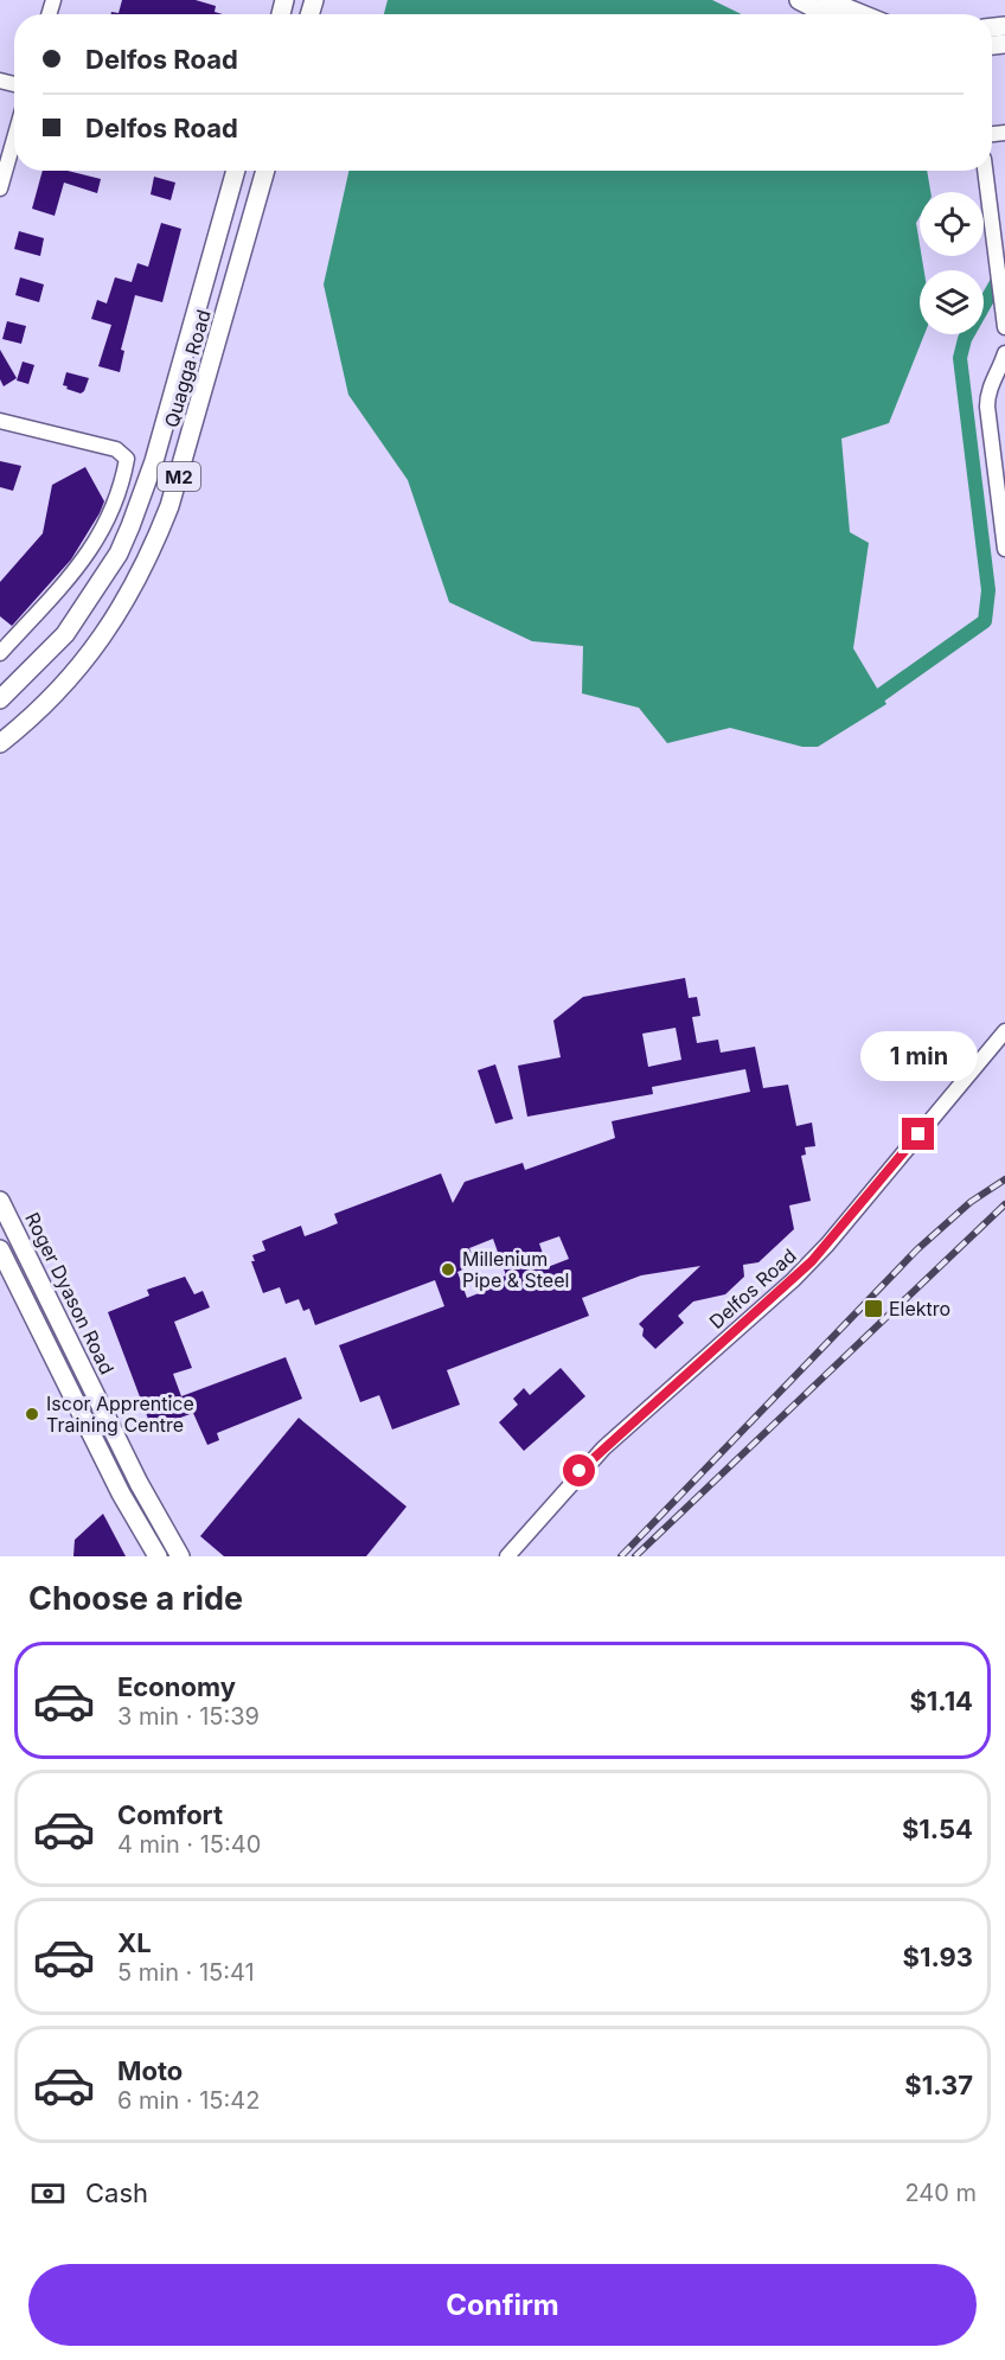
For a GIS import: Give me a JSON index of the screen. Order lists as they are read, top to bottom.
{
  "streets": {
    "main road": ["Quagga Road", "M2", "Roger Dyason Road"],
    "street": ["Delfos Road"]
  },
  "places": {
    "other": ["Millenium Pipe & Steel", "Iscor Apprentice Training Centre"],
    "transit": ["Elektro"]
  },
  "page": {
    "banner": ["Delfos Road", "Delfos Road"],
    "bubble": "1 min",
    "heading": "Choose a ride",
    "list": [
      {
        "name": "Economy",
        "note": "3 min · 15:39",
        "value": "$1.14"
      },
      {
        "name": "Comfort",
        "note": "4 min · 15:40",
        "value": "$1.54"
      },
      {
        "name": "XL",
        "note": "5 min · 15:41",
        "value": "$1.93"
      },
      {
        "name": "Moto",
        "note": "6 min · 15:42",
        "value": "$1.37"
      }
    ],
    "pay": ["Cash", "240 m"],
    "buttons": "Confirm"
  }
}
